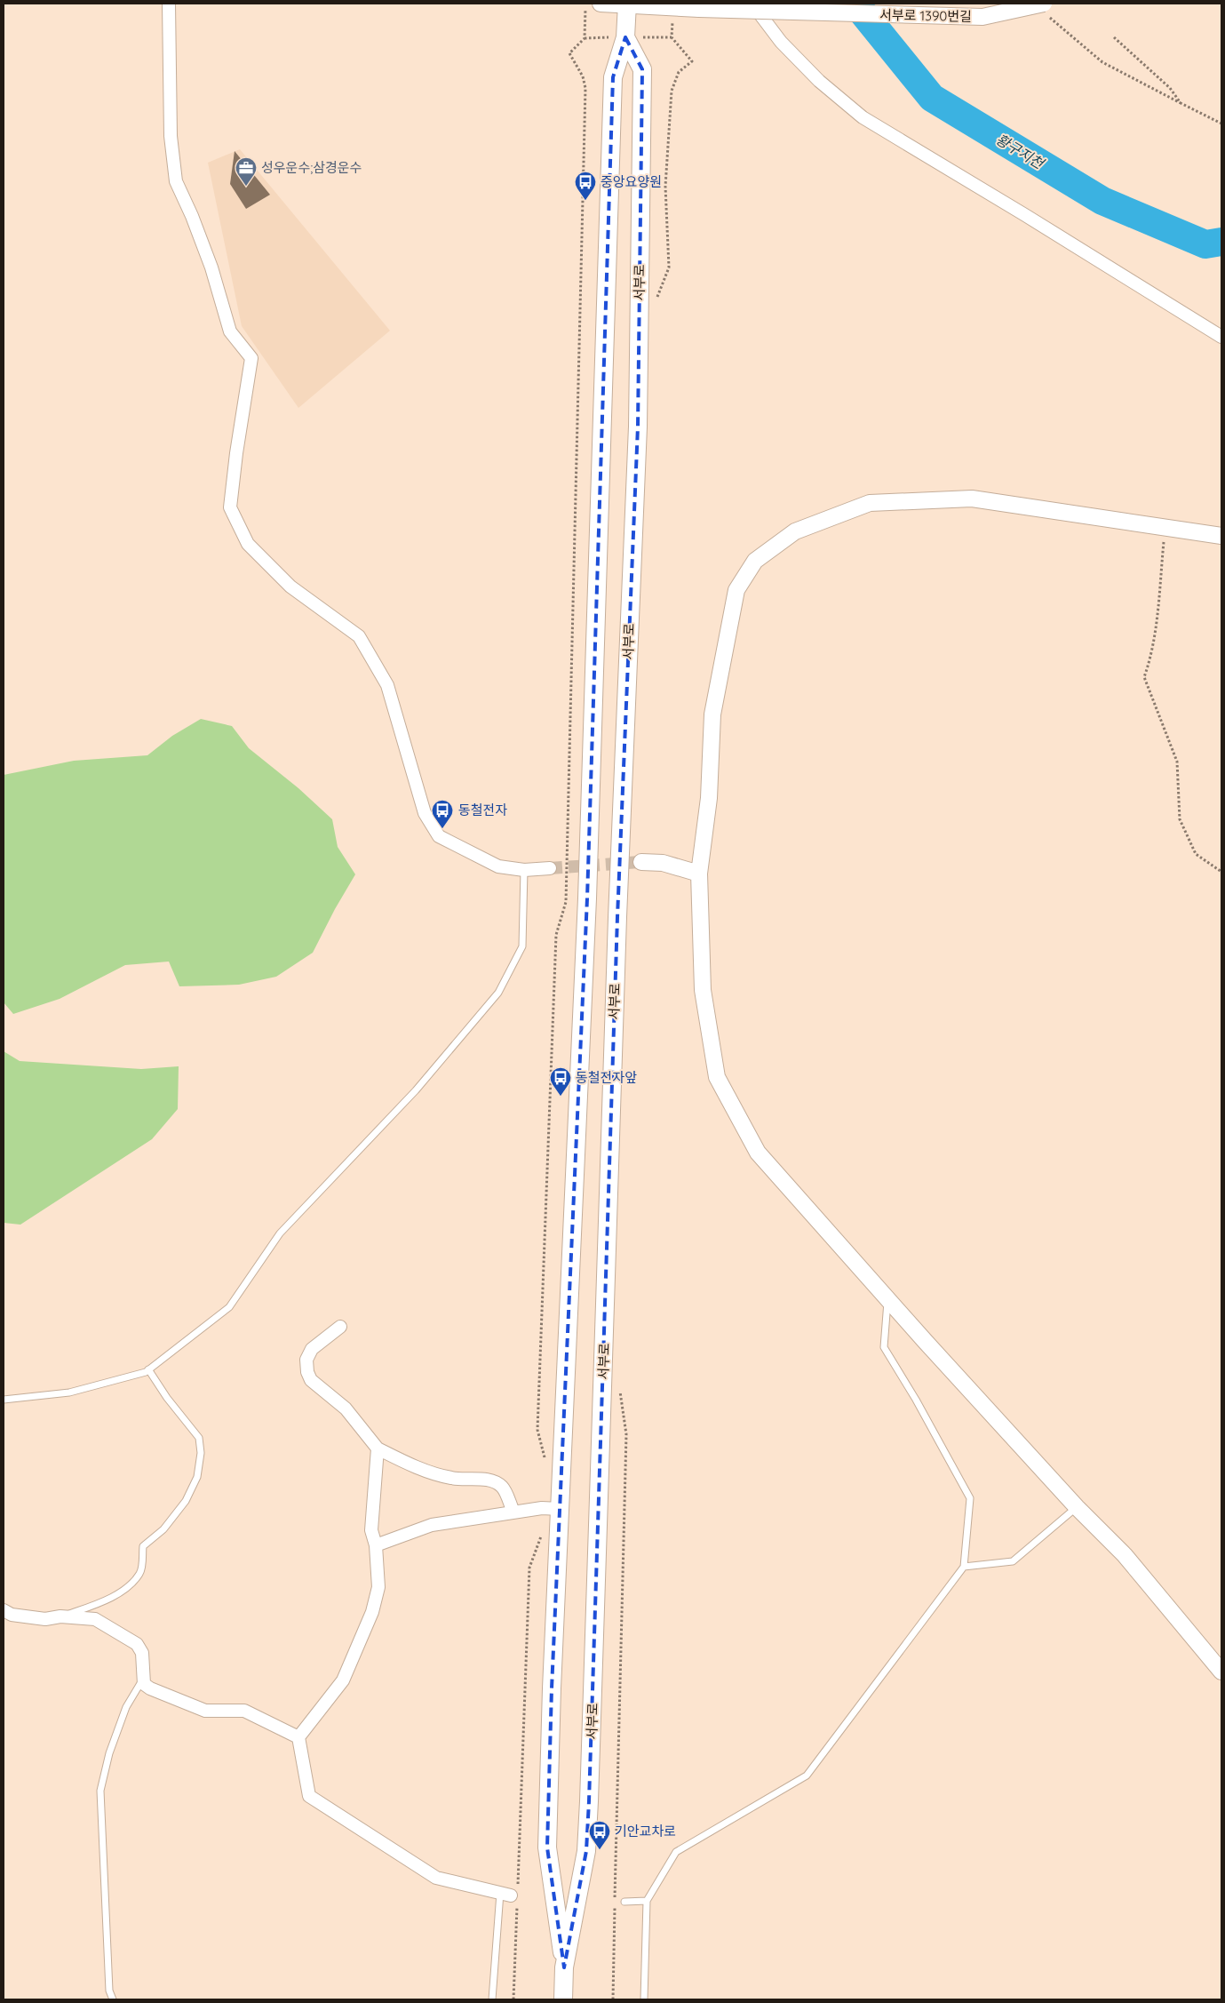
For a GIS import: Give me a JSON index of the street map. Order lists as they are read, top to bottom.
{
  "streets": {
    "main road": ["서부로"],
    "street": ["서부로 1390번길"]
  },
  "crossings": [
    ["서부로 1390번길", "서부로"]
  ],
  "water": ["황구지천"],
  "places": {
    "office": ["성우운수;삼경운수"],
    "bus stop": [
      "중앙요양원",
      "동철전자",
      "동철전자앞",
      "기안교차로"
    ]
  }
}
